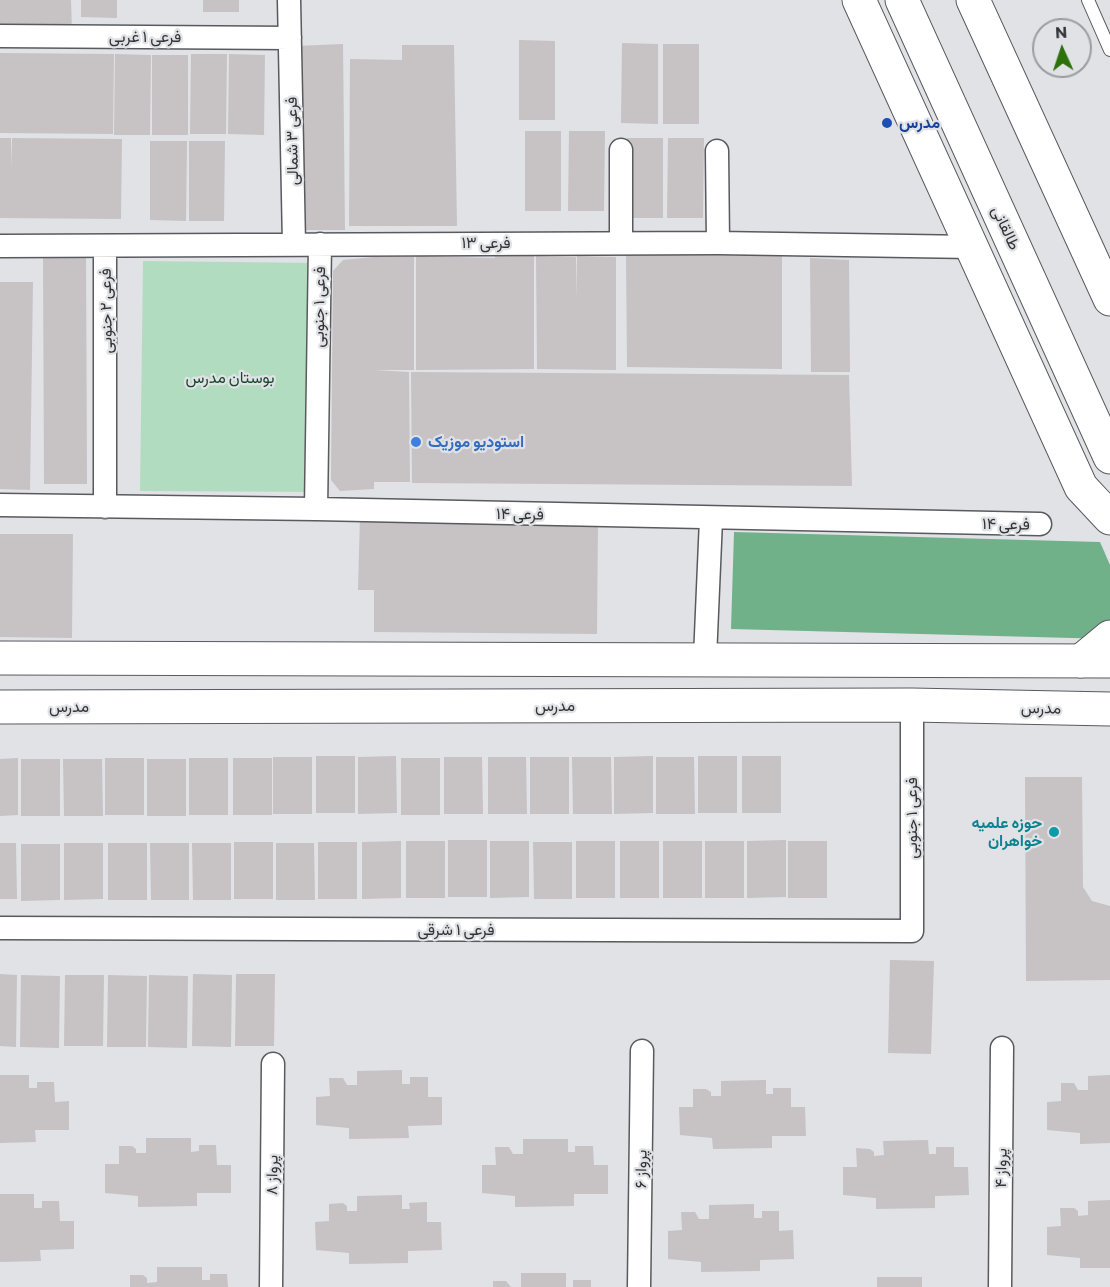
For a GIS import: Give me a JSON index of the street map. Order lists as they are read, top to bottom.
{
  "streets": {
    "main road": ["طالقانی", "مدرس"],
    "street": [
      "فرعی ۱ غربی",
      "فرعی ۳ شمالی",
      "فرعی ۱۳",
      "فرعی ۱ جنوبی",
      "فرعی ۲ جنوبی",
      "فرعی ۱۴",
      "فرعی ۱ شرقی",
      "پرواز ۴",
      "پرواز ۶",
      "پرواز ۸"
    ]
  },
  "crossings": [
    ["فرعی ۱ غربی", "فرعی ۳ شمالی"],
    ["فرعی ۳ شمالی", "فرعی ۱۳"],
    ["فرعی ۱۳", "فرعی ۱ جنوبی"],
    ["فرعی ۱۳", "فرعی ۲ جنوبی"],
    ["فرعی ۱ جنوبی", "فرعی ۱۴"],
    ["فرعی ۱ جنوبی", "مدرس"],
    ["فرعی ۱ جنوبی", "فرعی ۱ شرقی"],
    ["فرعی ۲ جنوبی", "فرعی ۱۴"]
  ],
  "parks": ["بوستان مدرس"],
  "places": ["مدرس", "استودیو موزیک", "حوزه علمیه خواهران"],
  "north": "top"
}
